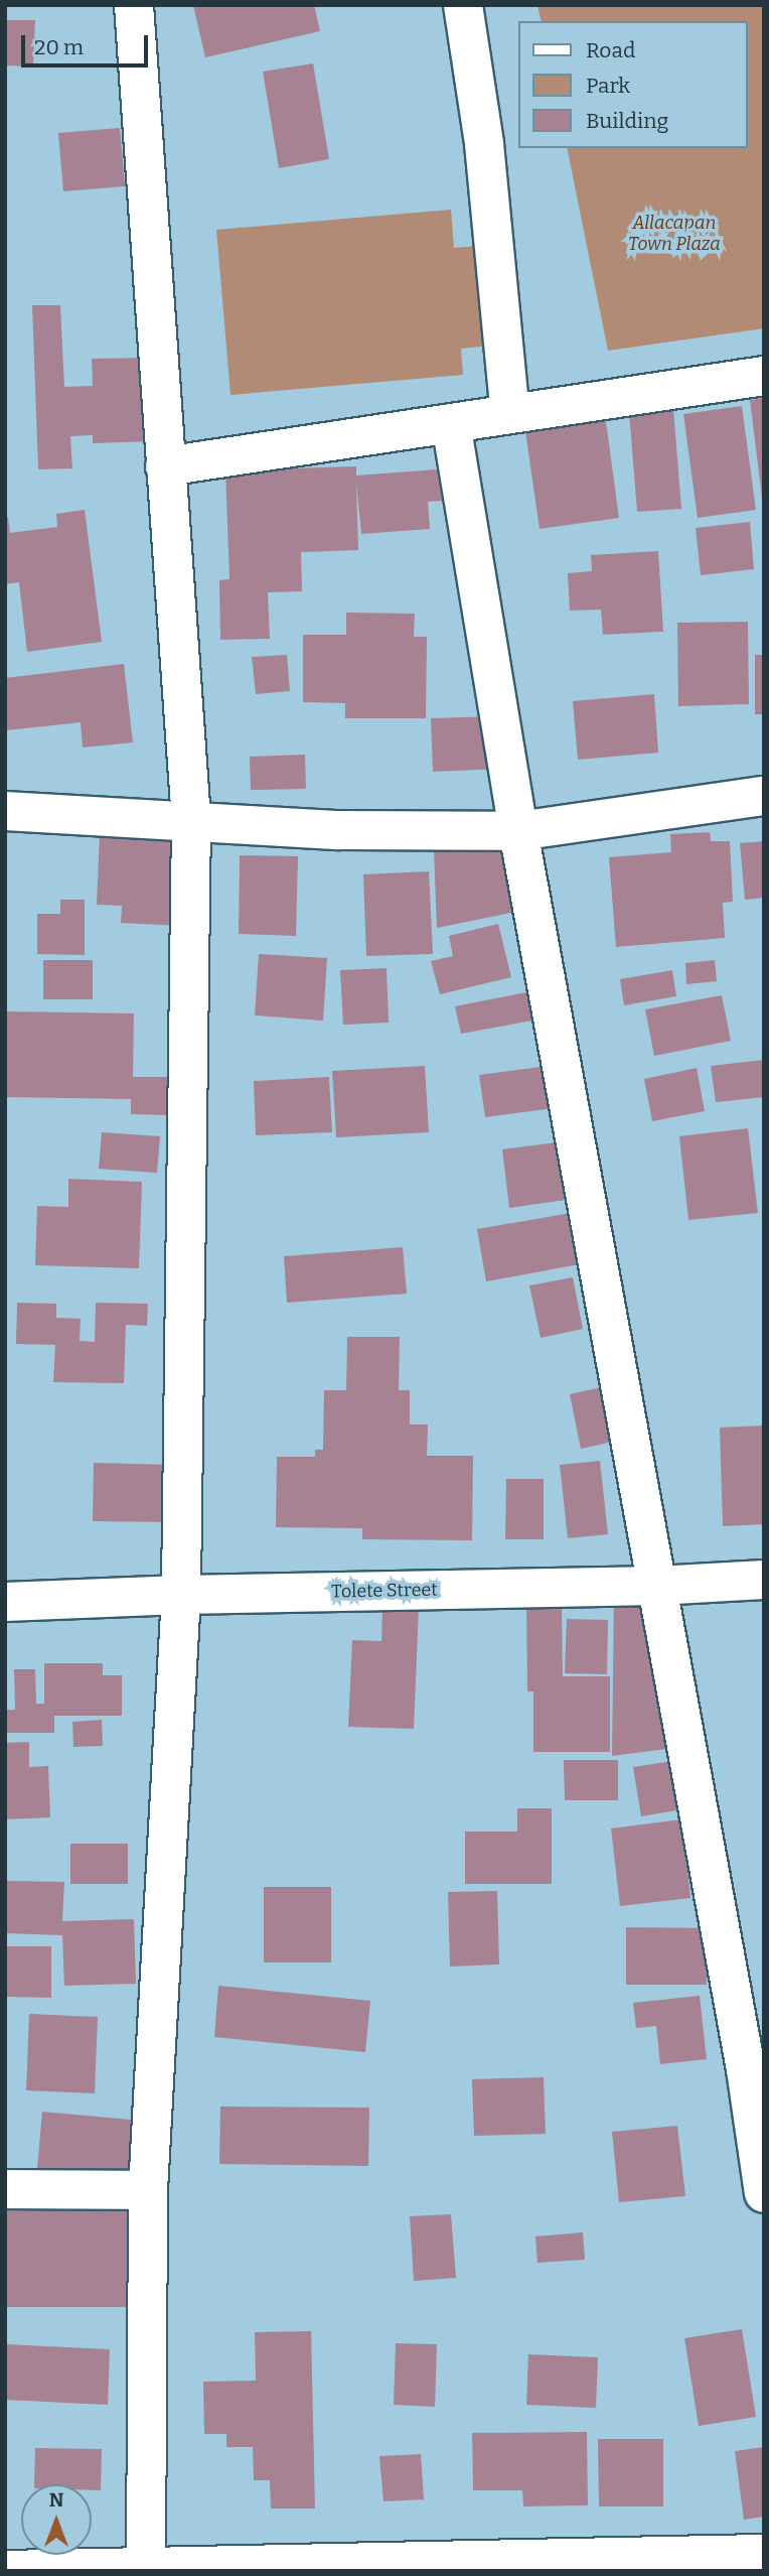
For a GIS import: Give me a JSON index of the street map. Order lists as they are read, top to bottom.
{
  "streets": {
    "street": ["Tolete Street"]
  },
  "parks": ["Allacapan Town Plaza"],
  "legend": ["Road", "Park", "Building"],
  "scale_bar": "20 m",
  "north": "top"
}
